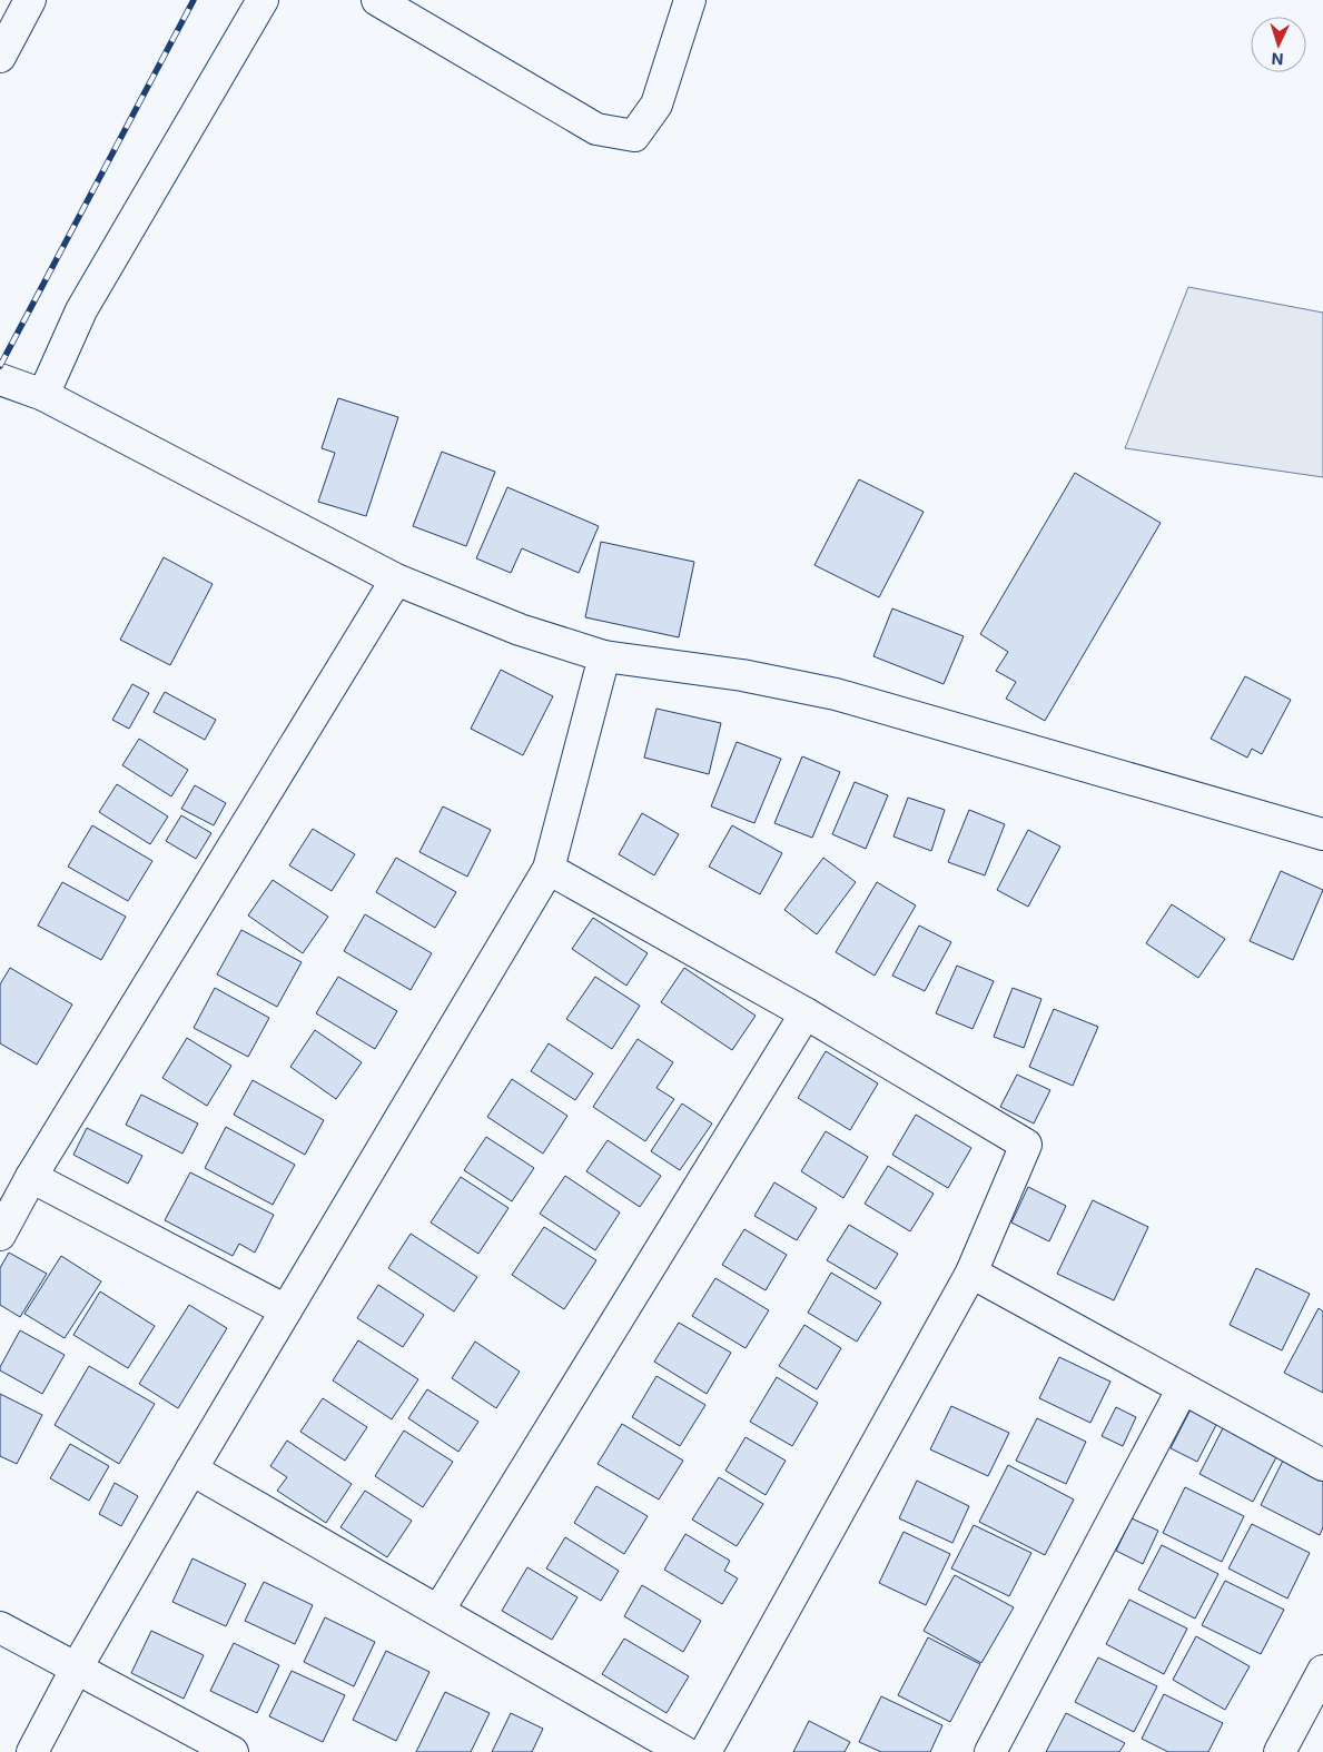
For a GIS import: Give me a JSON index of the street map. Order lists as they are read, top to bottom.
{
  "north": "bottom"
}
